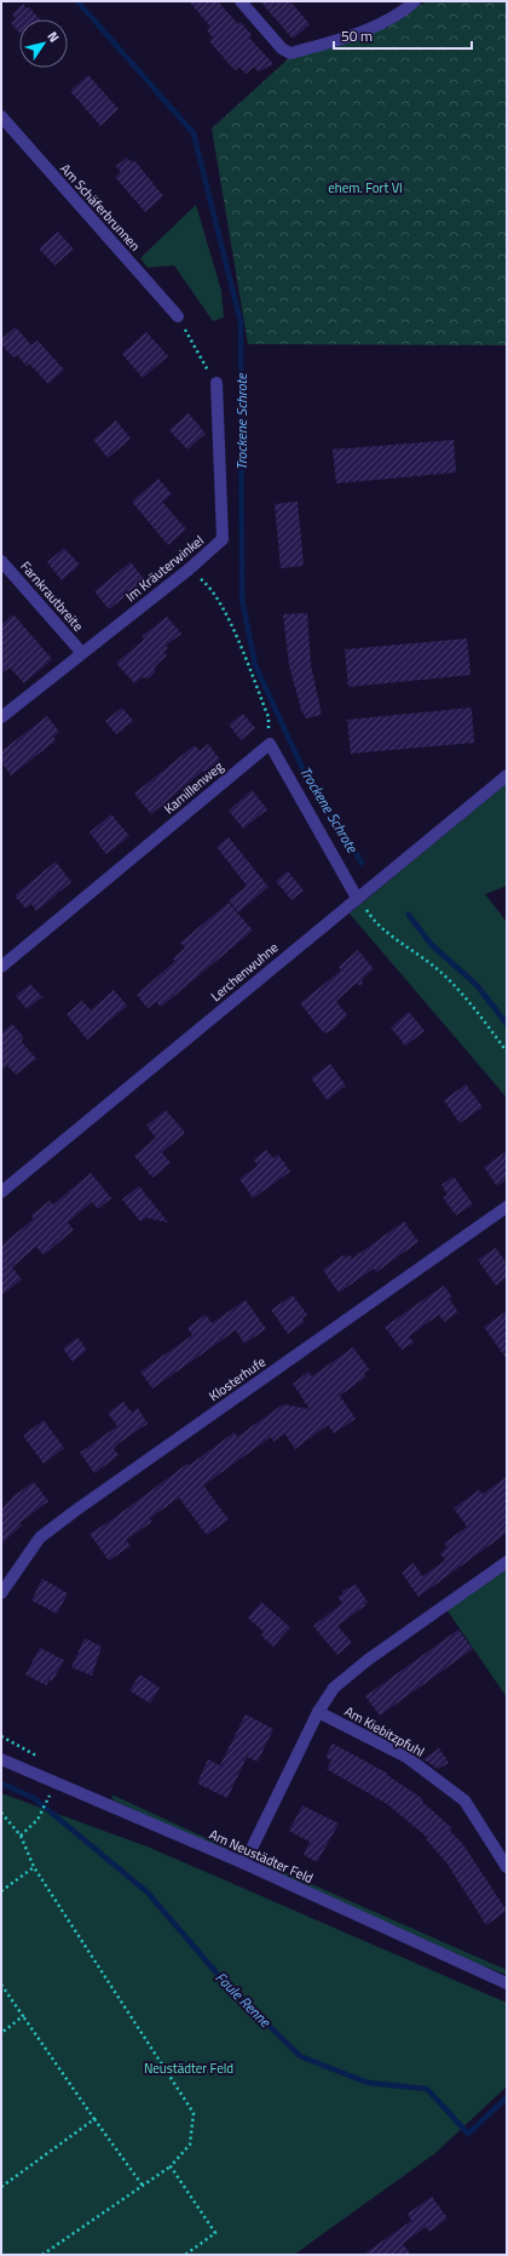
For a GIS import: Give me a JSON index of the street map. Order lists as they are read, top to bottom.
{
  "streets": {
    "street": [
      "Am Schäferbrunnen",
      "Im Kräuterwinkel",
      "Farnkrautbreite",
      "Kamillenweg",
      "Lerchenwuhne",
      "Klosterhufe",
      "Am Kiebitzpfuhl",
      "Am Neustädter Feld"
    ]
  },
  "crossings": [
    ["Im Kräuterwinkel", "Farnkrautbreite"]
  ],
  "water": ["Trockene Schrote", "Faule Renne"],
  "parks": ["ehem. Fort VI", "Neustädter Feld"],
  "scale_bar": "50 m",
  "north": "top right"
}
